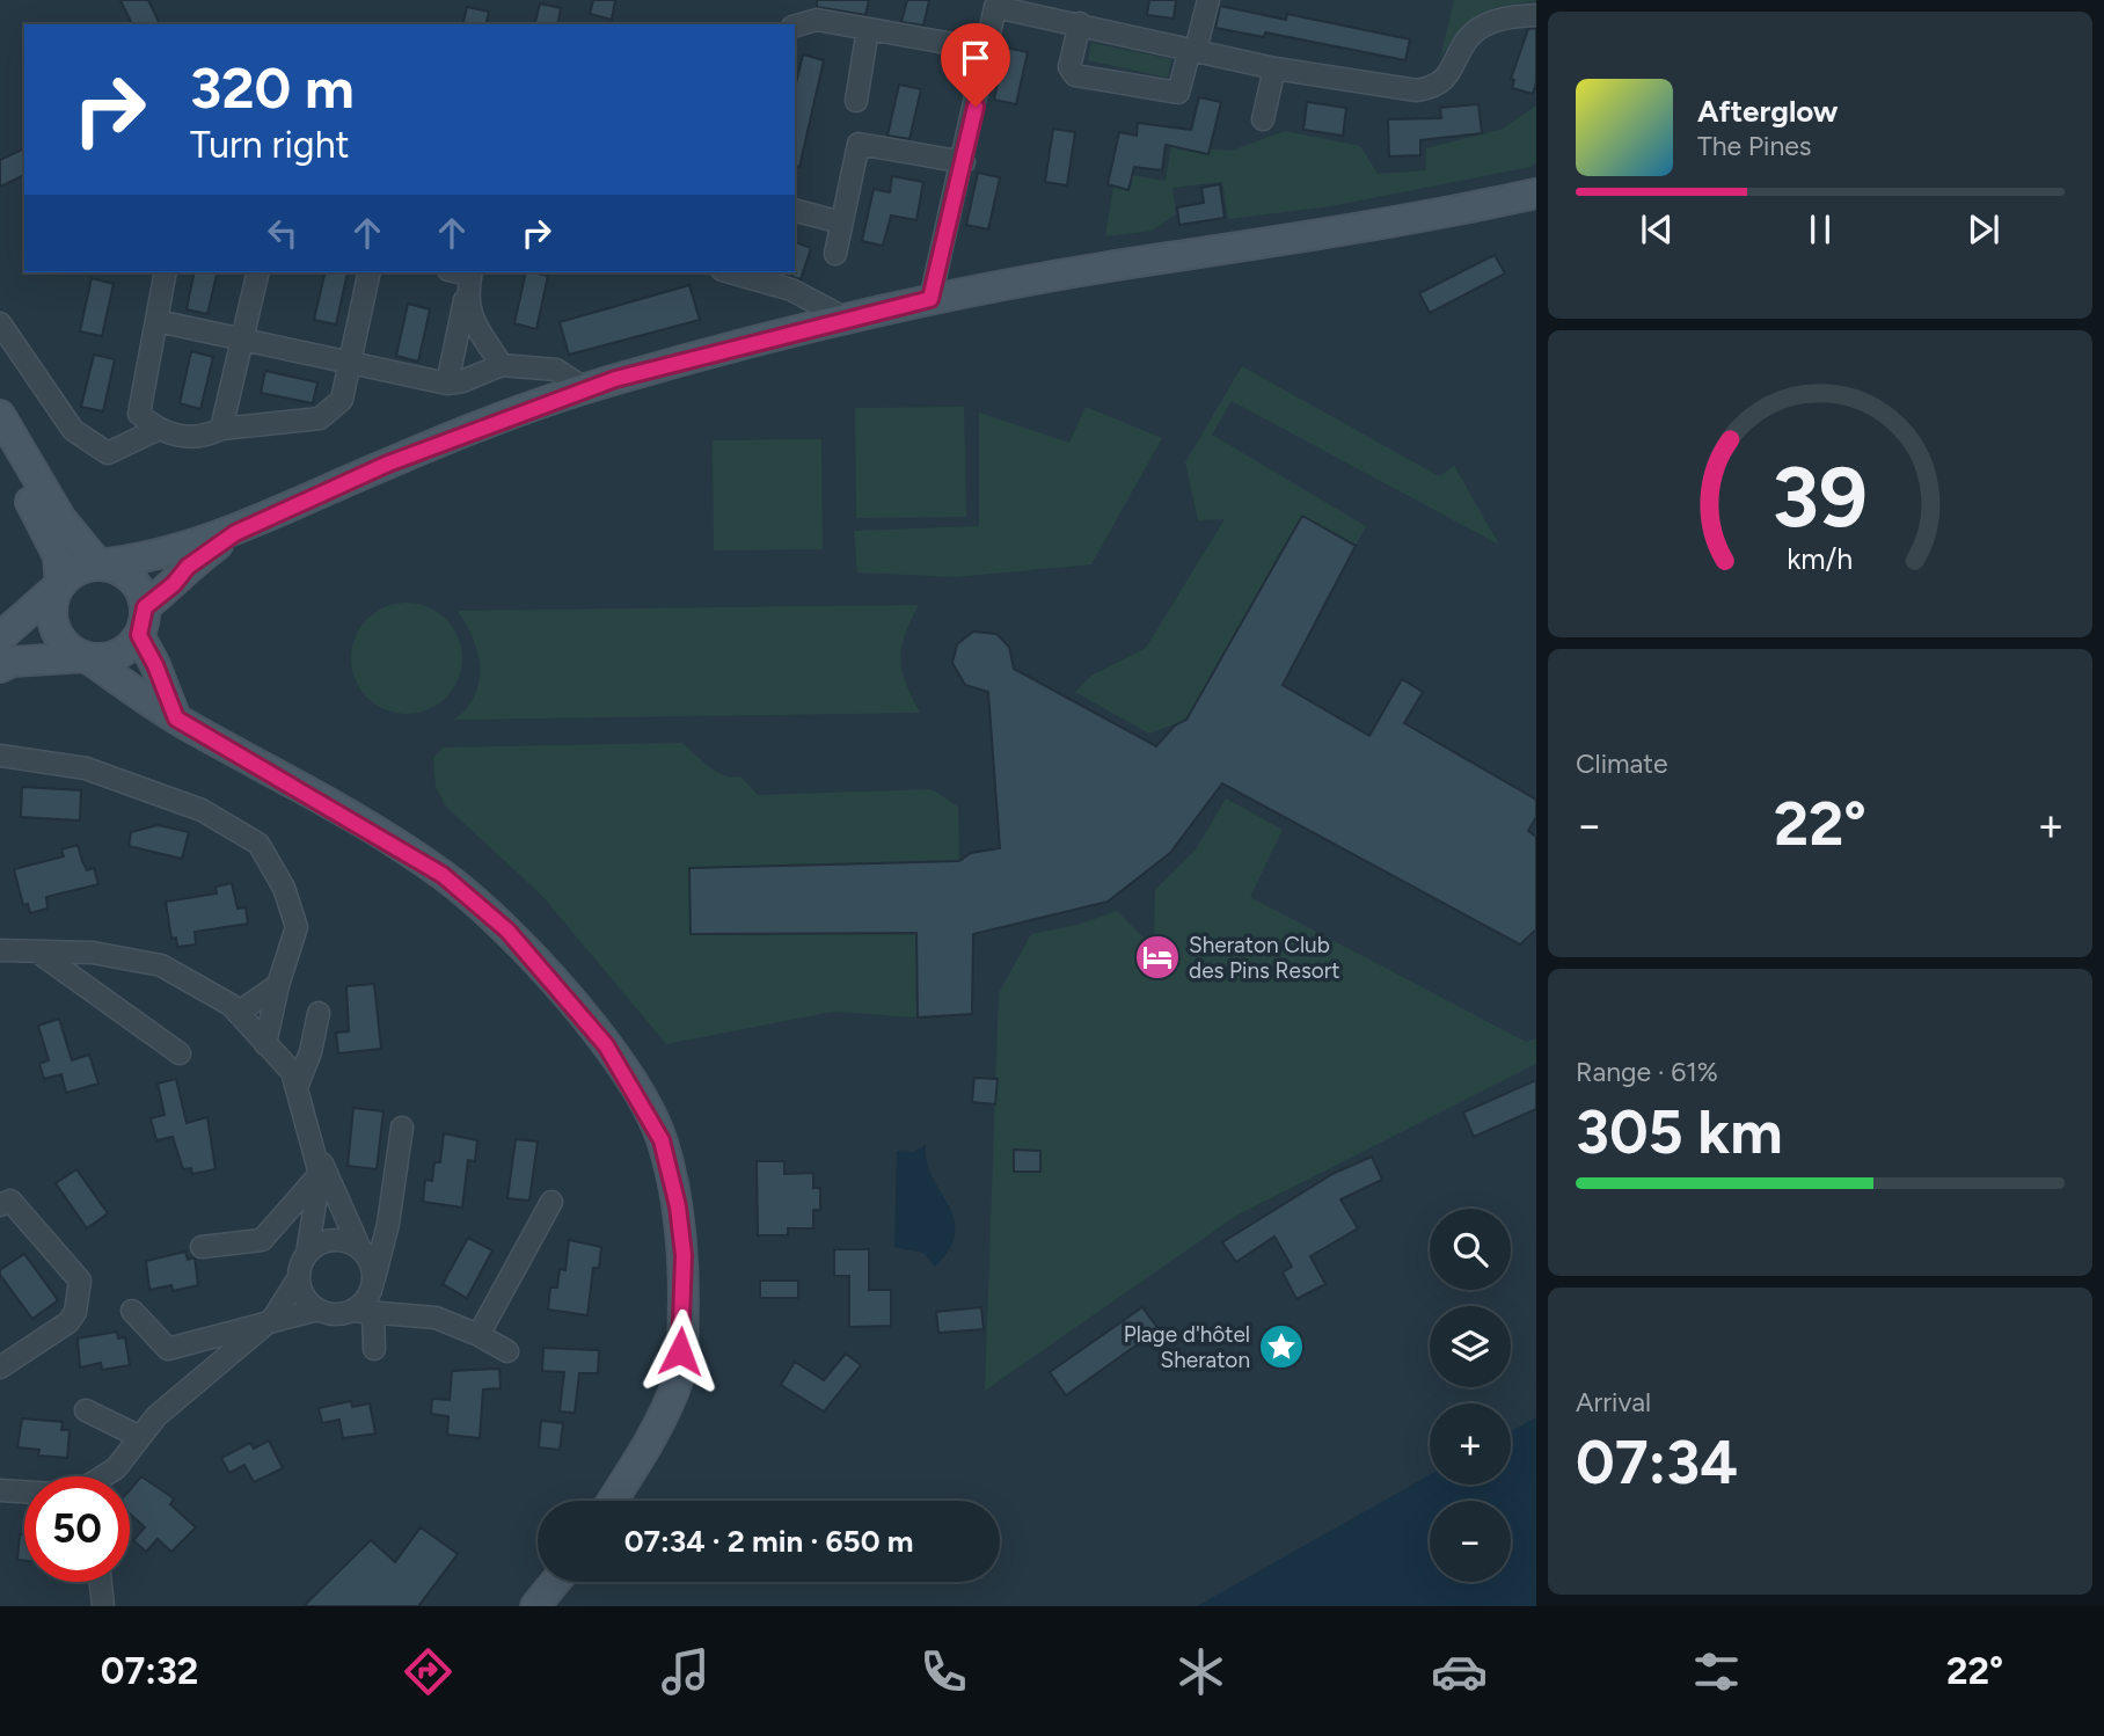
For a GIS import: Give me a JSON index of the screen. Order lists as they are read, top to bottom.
{
  "places": {
    "hotel": ["Sheraton Club des Pins Resort"],
    "place": ["Plage d'hôtel Sheraton"]
  },
  "page": {
    "turn": ["320 m", "Turn right"],
    "song": ["Afterglow", "The Pines"],
    "tile": [
      "Climate",
      ["Range · 61%", "305 km"],
      ["Arrival", "07:34"]
    ],
    "heat": ["−", "22°", "+"],
    "map_buttons": ["+", "−"],
    "limit": "50",
    "trip": "07:34 · 2 min · 650 m",
    "tabs": ["07:32", "22°"],
    "gauge": ["39", "km/h"]
  }
}
